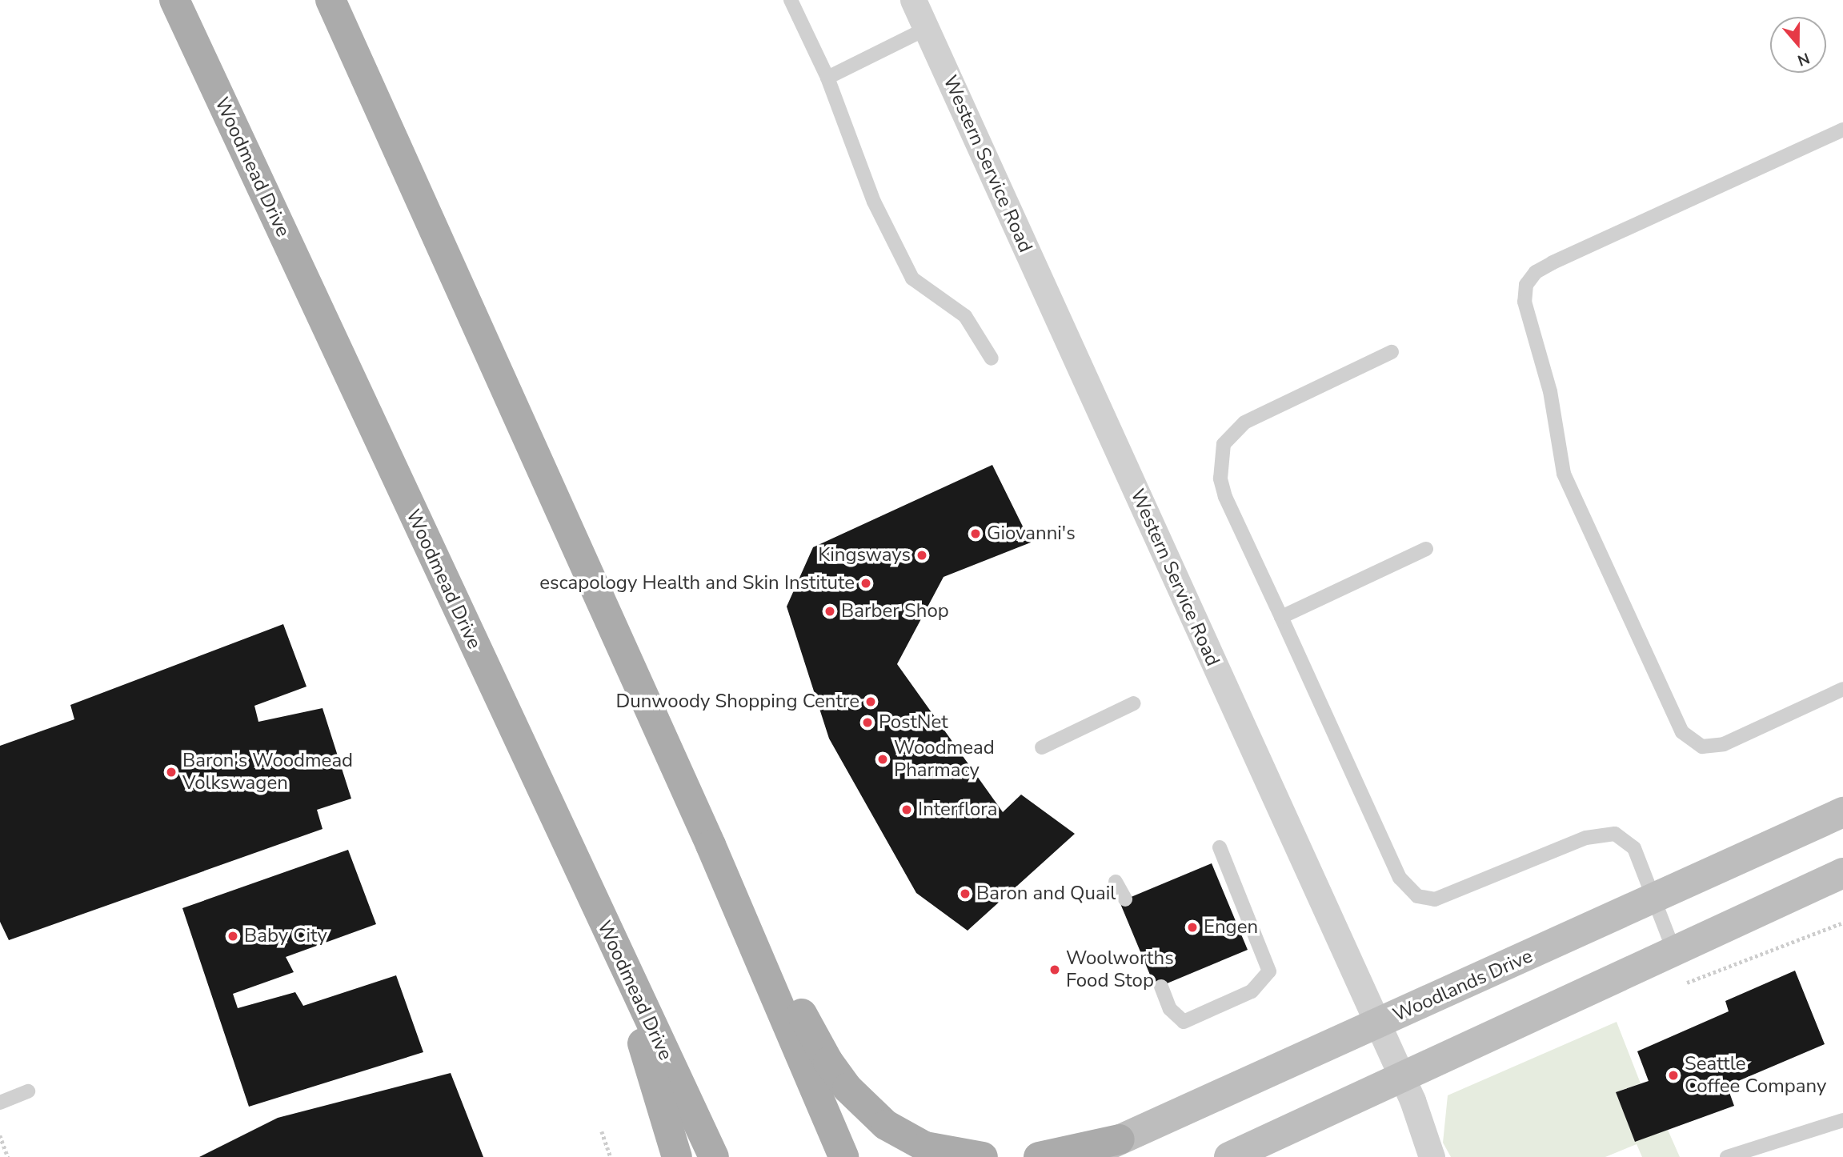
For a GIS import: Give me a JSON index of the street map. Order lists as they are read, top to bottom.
{
  "streets": {
    "main road": ["Woodmead Drive", "Woodlands Drive"],
    "street": ["Western Service Road"]
  },
  "crossings": [
    ["Western Service Road", "Woodlands Drive"]
  ],
  "places": [
    "Giovanni's",
    "Kingsways",
    "escapology Health and Skin Institute",
    "Barber Shop",
    "Dunwoody Shopping Centre",
    "PostNet",
    "Woodmead Pharmacy",
    "Baron's Woodmead Volkswagen",
    "Interflora",
    "Baron and Quail",
    "Engen",
    "Baby City",
    "Woolworths Food Stop",
    "Seattle Coffee Company"
  ],
  "north": "bottom"
}
